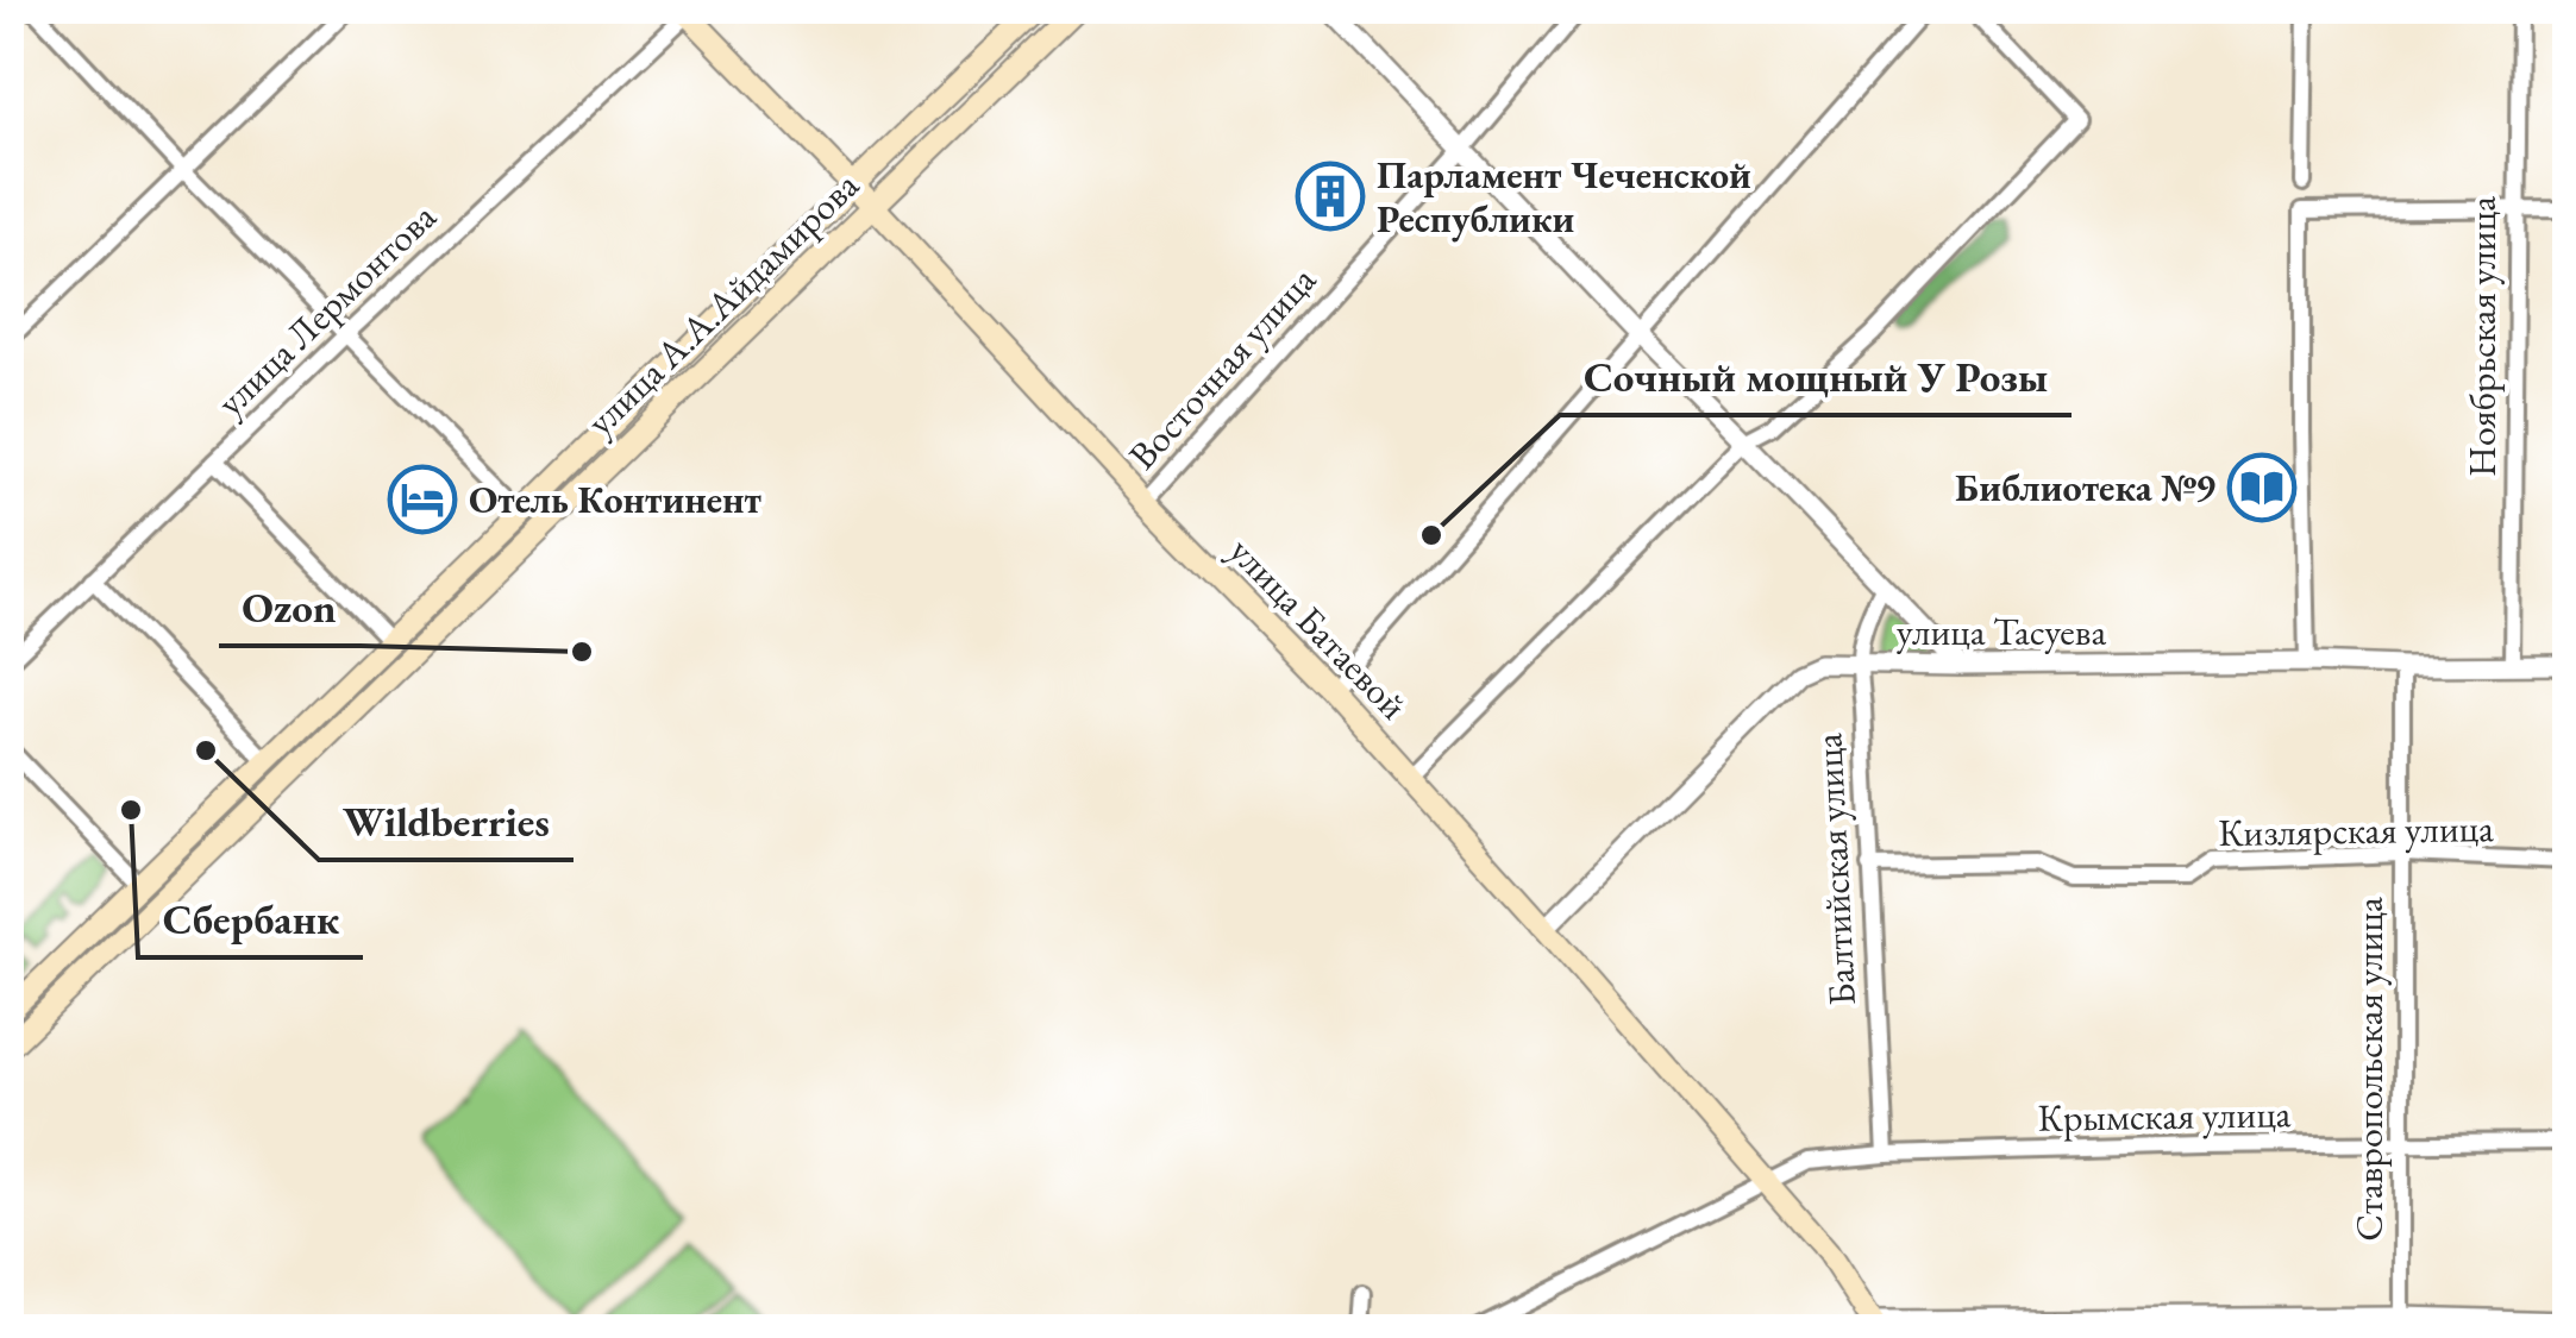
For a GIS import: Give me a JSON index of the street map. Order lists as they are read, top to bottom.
{
  "streets": {
    "main road": ["улица А.А.Айдамирова", "улица Батаевой"],
    "street": [
      "улица Лермонтова",
      "Ноябрьская улица",
      "Восточная улица",
      "улица Тасуева",
      "Кизлярская улица",
      "Балтийская улица",
      "Ставропольская улица",
      "Крымская улица"
    ]
  },
  "crossings": [
    ["улица А.А.Айдамирова", "улица Батаевой"],
    ["улица Лермонтова", "улица Батаевой"],
    ["Ноябрьская улица", "улица Тасуева"],
    ["Восточная улица", "улица Батаевой"],
    ["улица Батаевой", "улица Тасуева"],
    ["улица Батаевой", "Крымская улица"],
    ["улица Тасуева", "Балтийская улица"],
    ["улица Тасуева", "Ставропольская улица"],
    ["Кизлярская улица", "Балтийская улица"],
    ["Кизлярская улица", "Ставропольская улица"],
    ["Балтийская улица", "Крымская улица"],
    ["Ставропольская улица", "Крымская улица"]
  ],
  "places": {
    "building": ["Парламент Чеченской Республики"],
    "library": ["Библиотека №9"],
    "hotel": ["Отель Континент"],
    "other": [
      "Сочный мощный У Розы",
      "Ozon",
      "Wildberries",
      "Сбербанк"
    ]
  }
}
